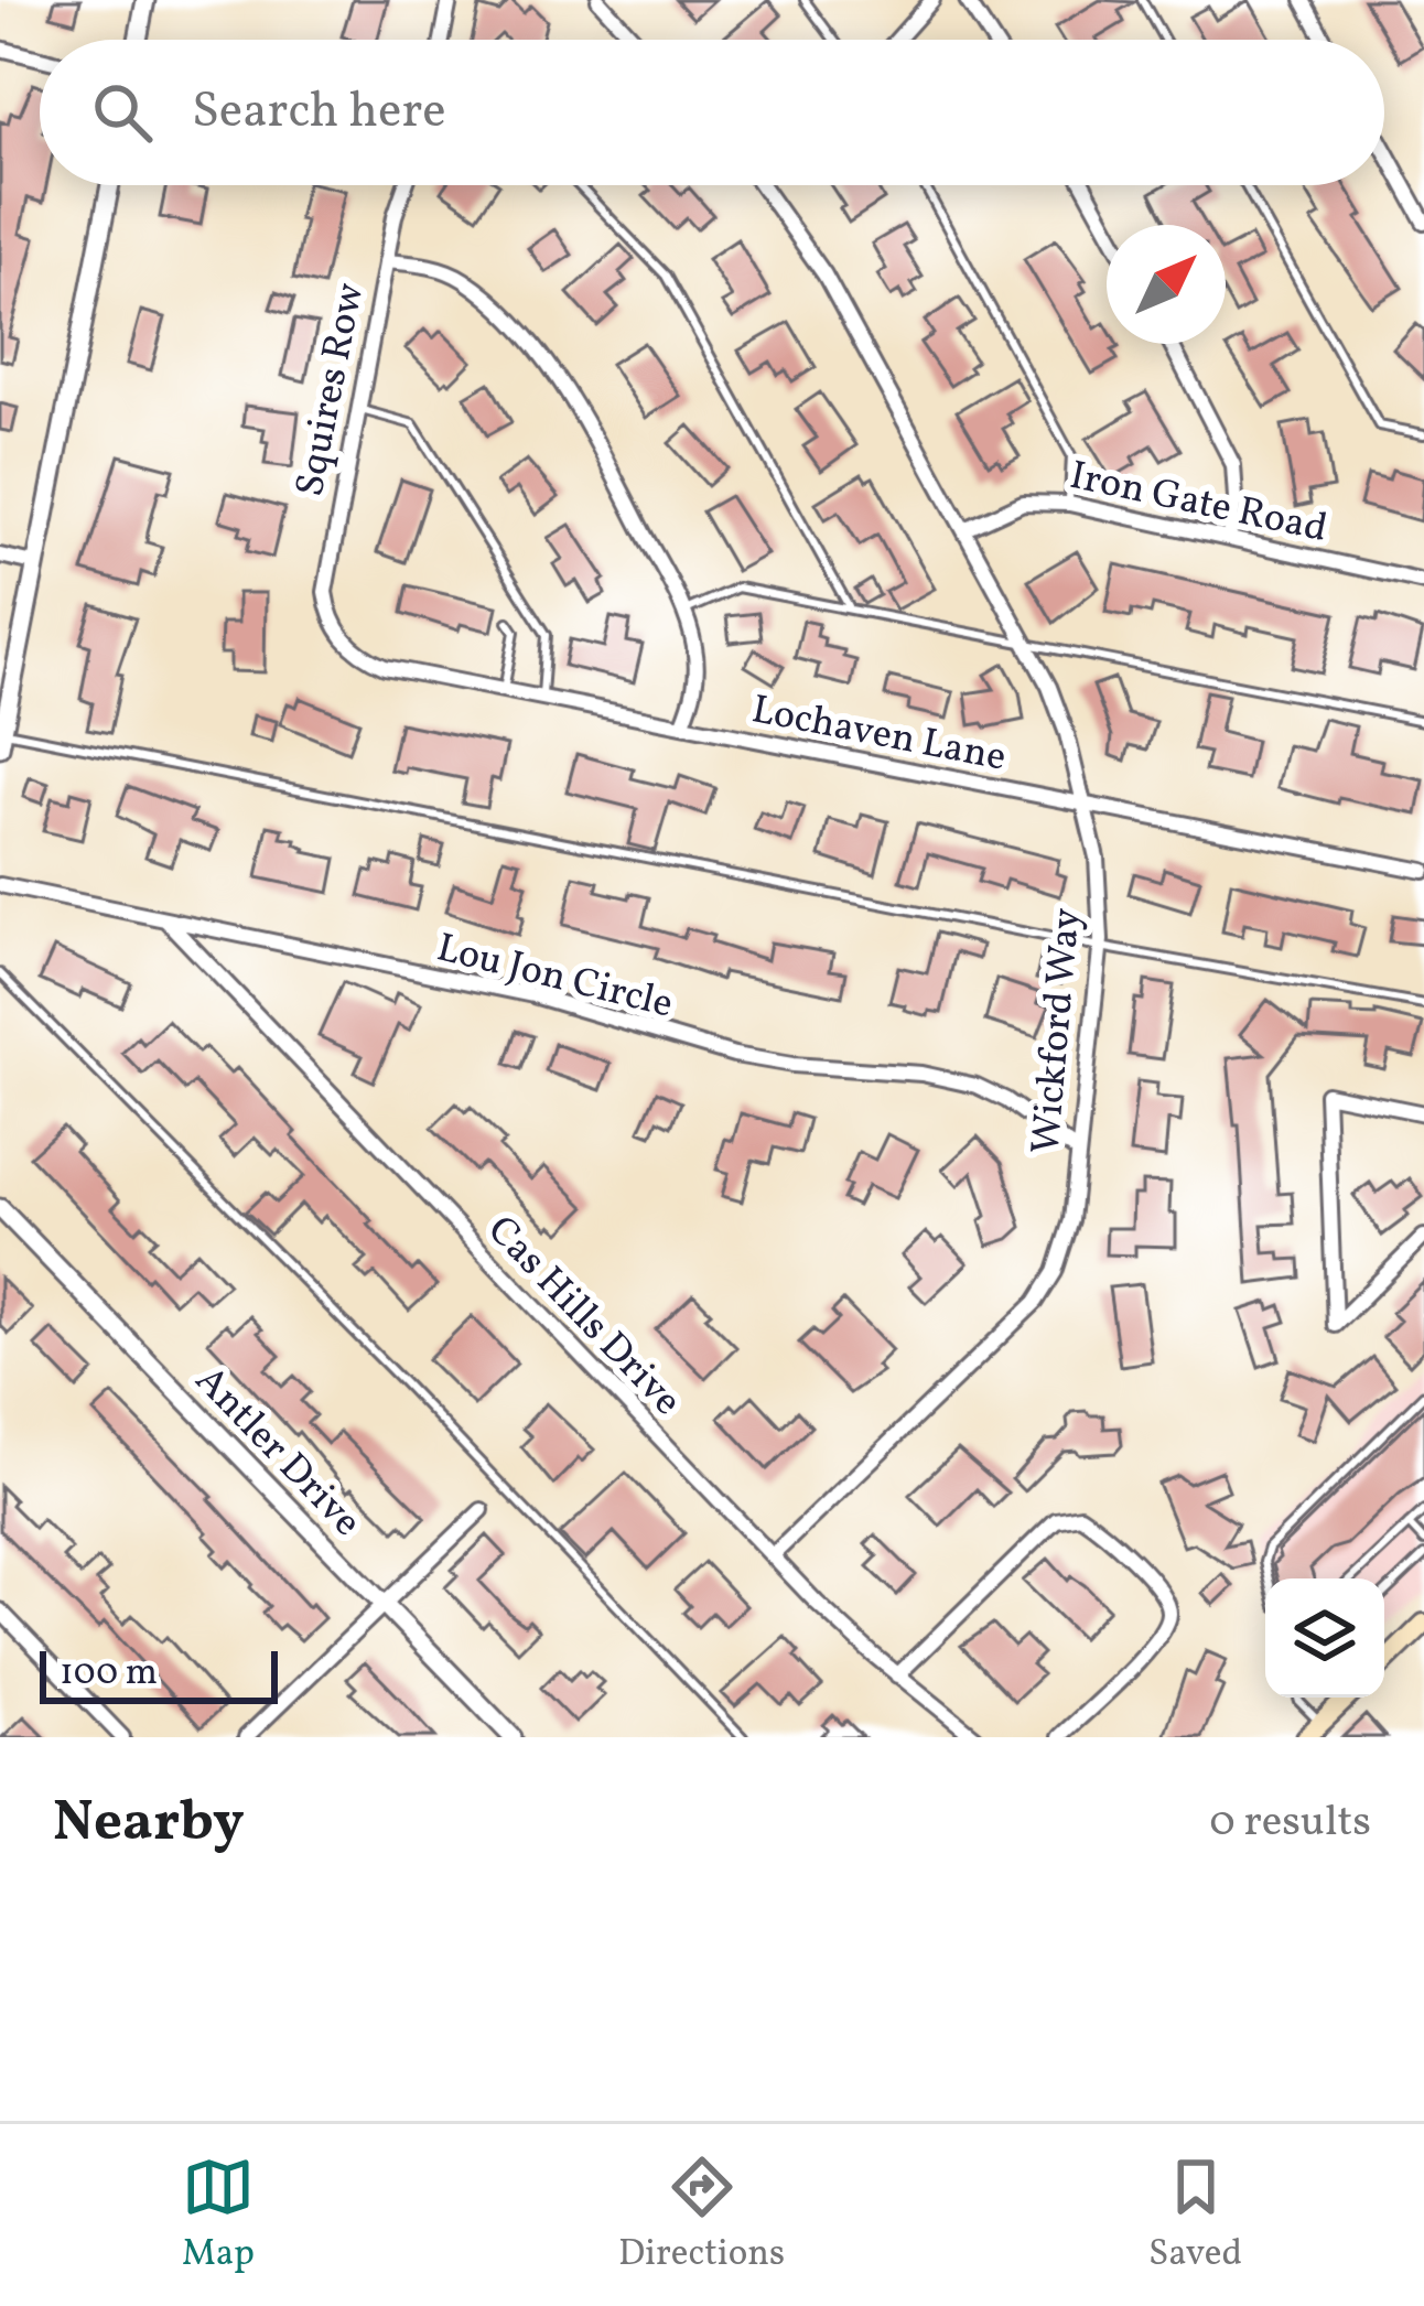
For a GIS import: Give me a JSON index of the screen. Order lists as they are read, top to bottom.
{
  "streets": {
    "street": [
      "Squires Row",
      "Iron Gate Road",
      "Lochaven Lane",
      "Lou Jon Circle",
      "Wickford Way",
      "Cas Hills Drive",
      "Antler Drive"
    ]
  },
  "crossings": [
    ["Squires Row", "Lochaven Lane"],
    ["Iron Gate Road", "Wickford Way"],
    ["Lochaven Lane", "Wickford Way"],
    ["Lou Jon Circle", "Wickford Way"],
    ["Lou Jon Circle", "Cas Hills Drive"],
    ["Wickford Way", "Cas Hills Drive"]
  ],
  "scale_bar": "100 m",
  "north": "top right",
  "page": {
    "search": "Search here",
    "scale": "100 m",
    "heading": ["Nearby", "0 results"],
    "nav": ["Map", "Directions", "Saved"]
  }
}
